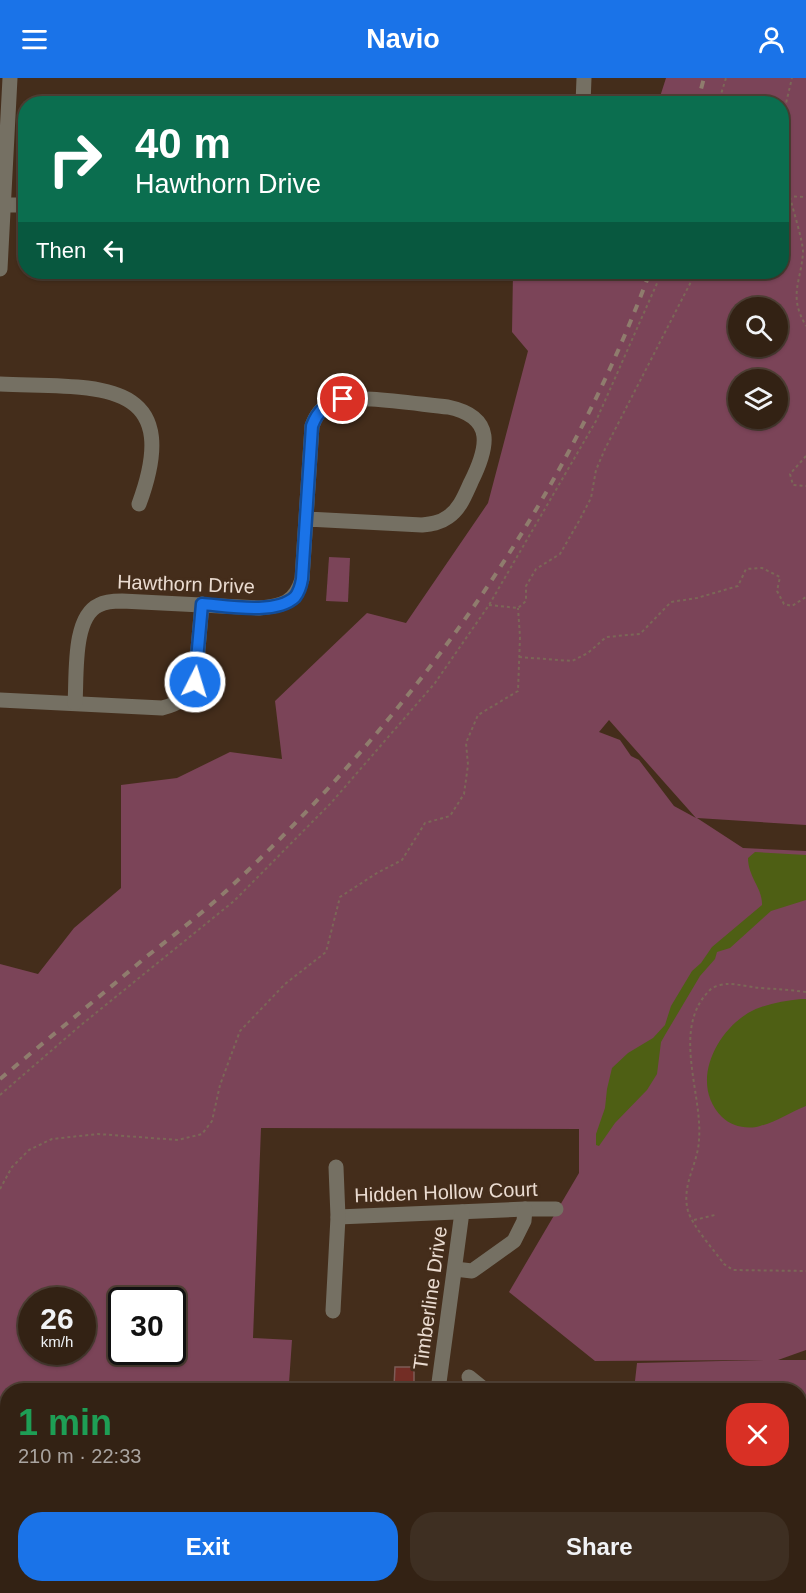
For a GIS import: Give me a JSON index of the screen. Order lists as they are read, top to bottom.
{
  "streets": {
    "street": ["Hawthorn Drive", "Hidden Hollow Court", "Timberline Drive"]
  },
  "crossings": [
    ["Hidden Hollow Court", "Timberline Drive"]
  ],
  "page": {
    "header": "Navio",
    "turn": ["40 m", "Hawthorn Drive"],
    "then": "Then",
    "speed": "26 km/h",
    "limit": "30",
    "heading": ["1 min", "210 m · 22:33"],
    "buttons": ["Exit", "Share"]
  }
}
